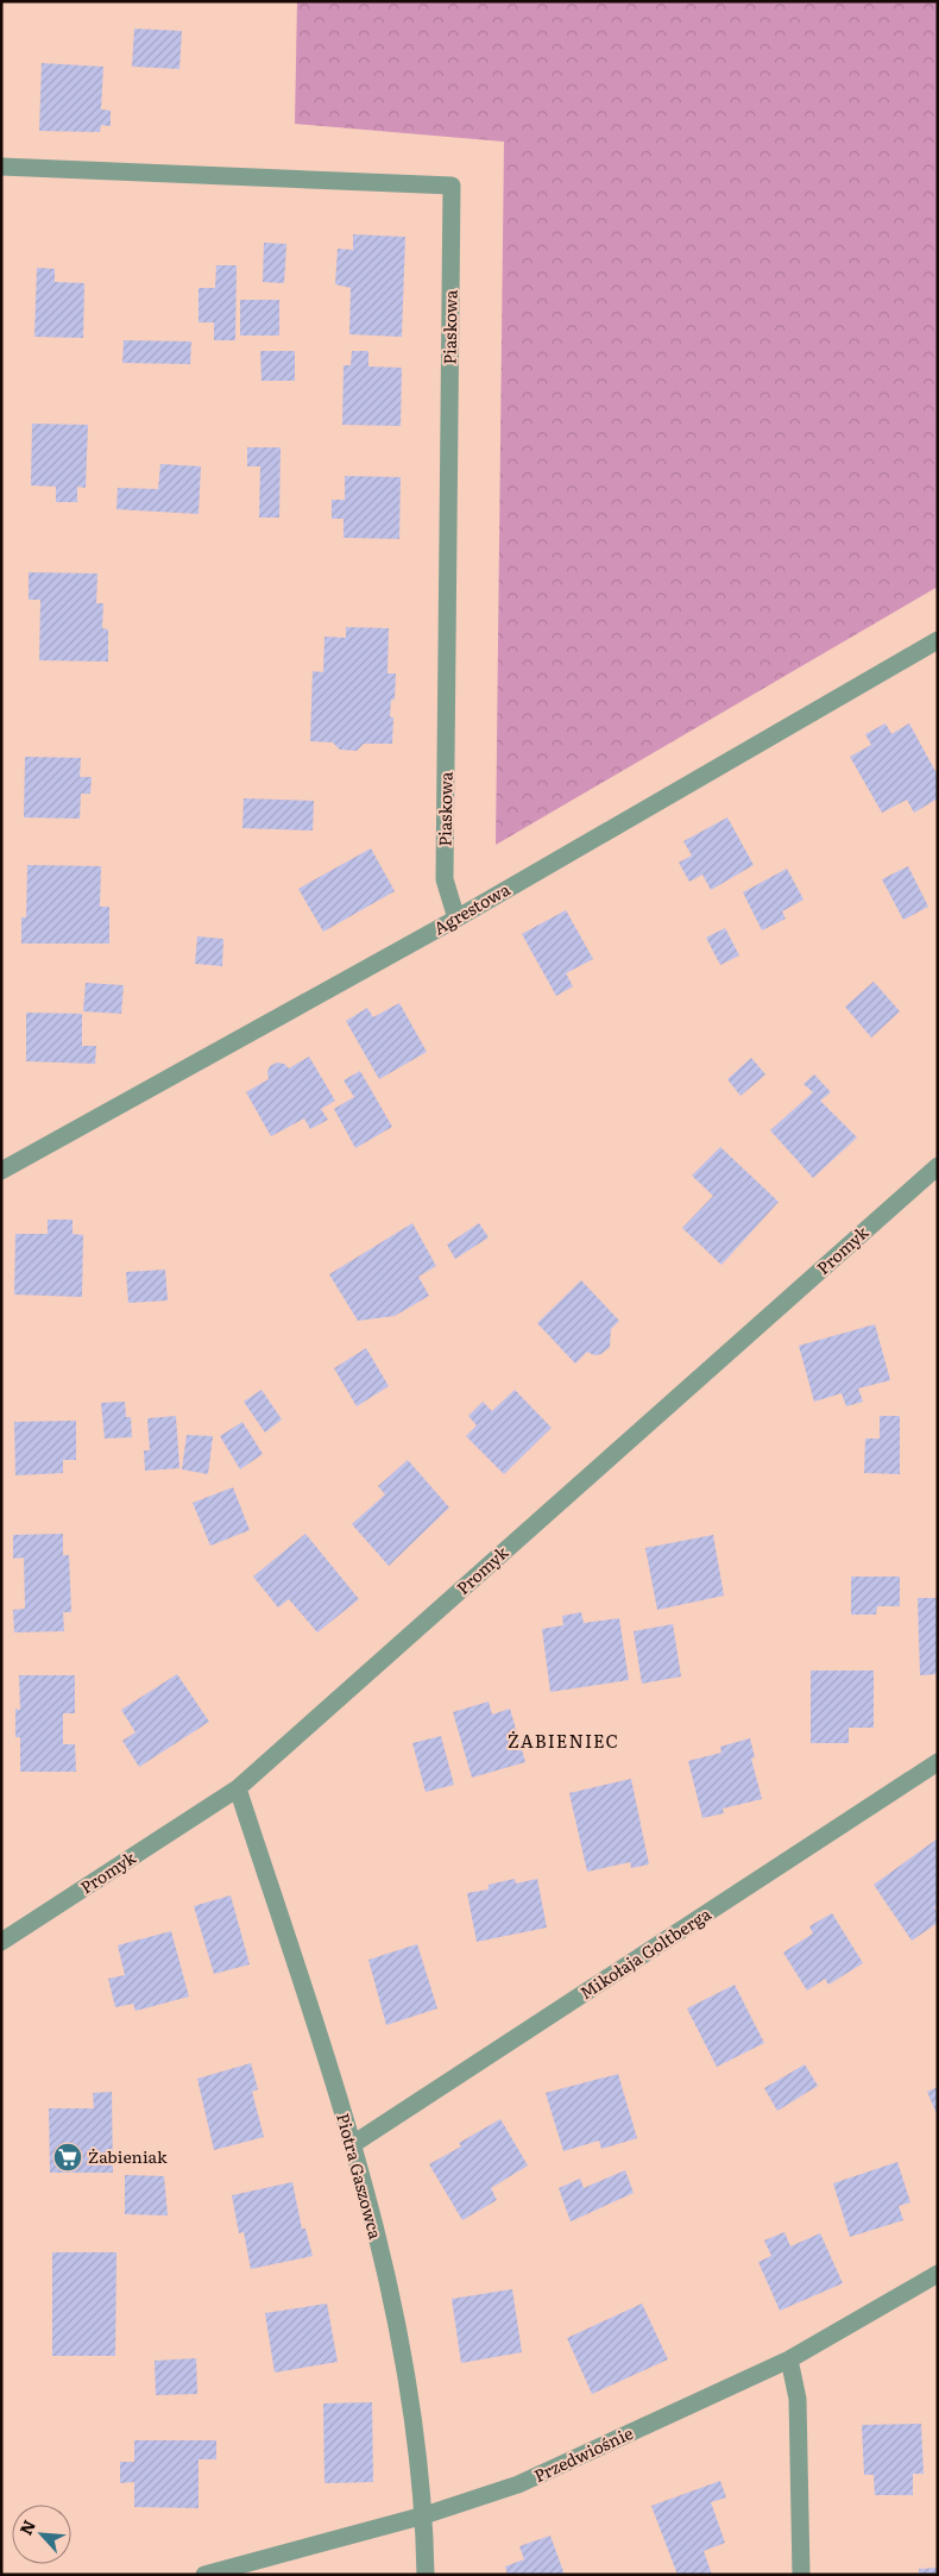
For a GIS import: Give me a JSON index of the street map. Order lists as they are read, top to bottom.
{
  "streets": {
    "street": [
      "Piaskowa",
      "Agrestowa",
      "Promyk",
      "Mikołaja Goltberga",
      "Piotra Gaszowca",
      "Przedwiośnie"
    ]
  },
  "crossings": [
    ["Piaskowa", "Agrestowa"],
    ["Promyk", "Piotra Gaszowca"],
    ["Mikołaja Goltberga", "Piotra Gaszowca"],
    ["Piotra Gaszowca", "Przedwiośnie"]
  ],
  "districts": ["ŻABIENIEC"],
  "places": {
    "supermarket": ["Żabieniak"]
  },
  "north": "top left"
}
